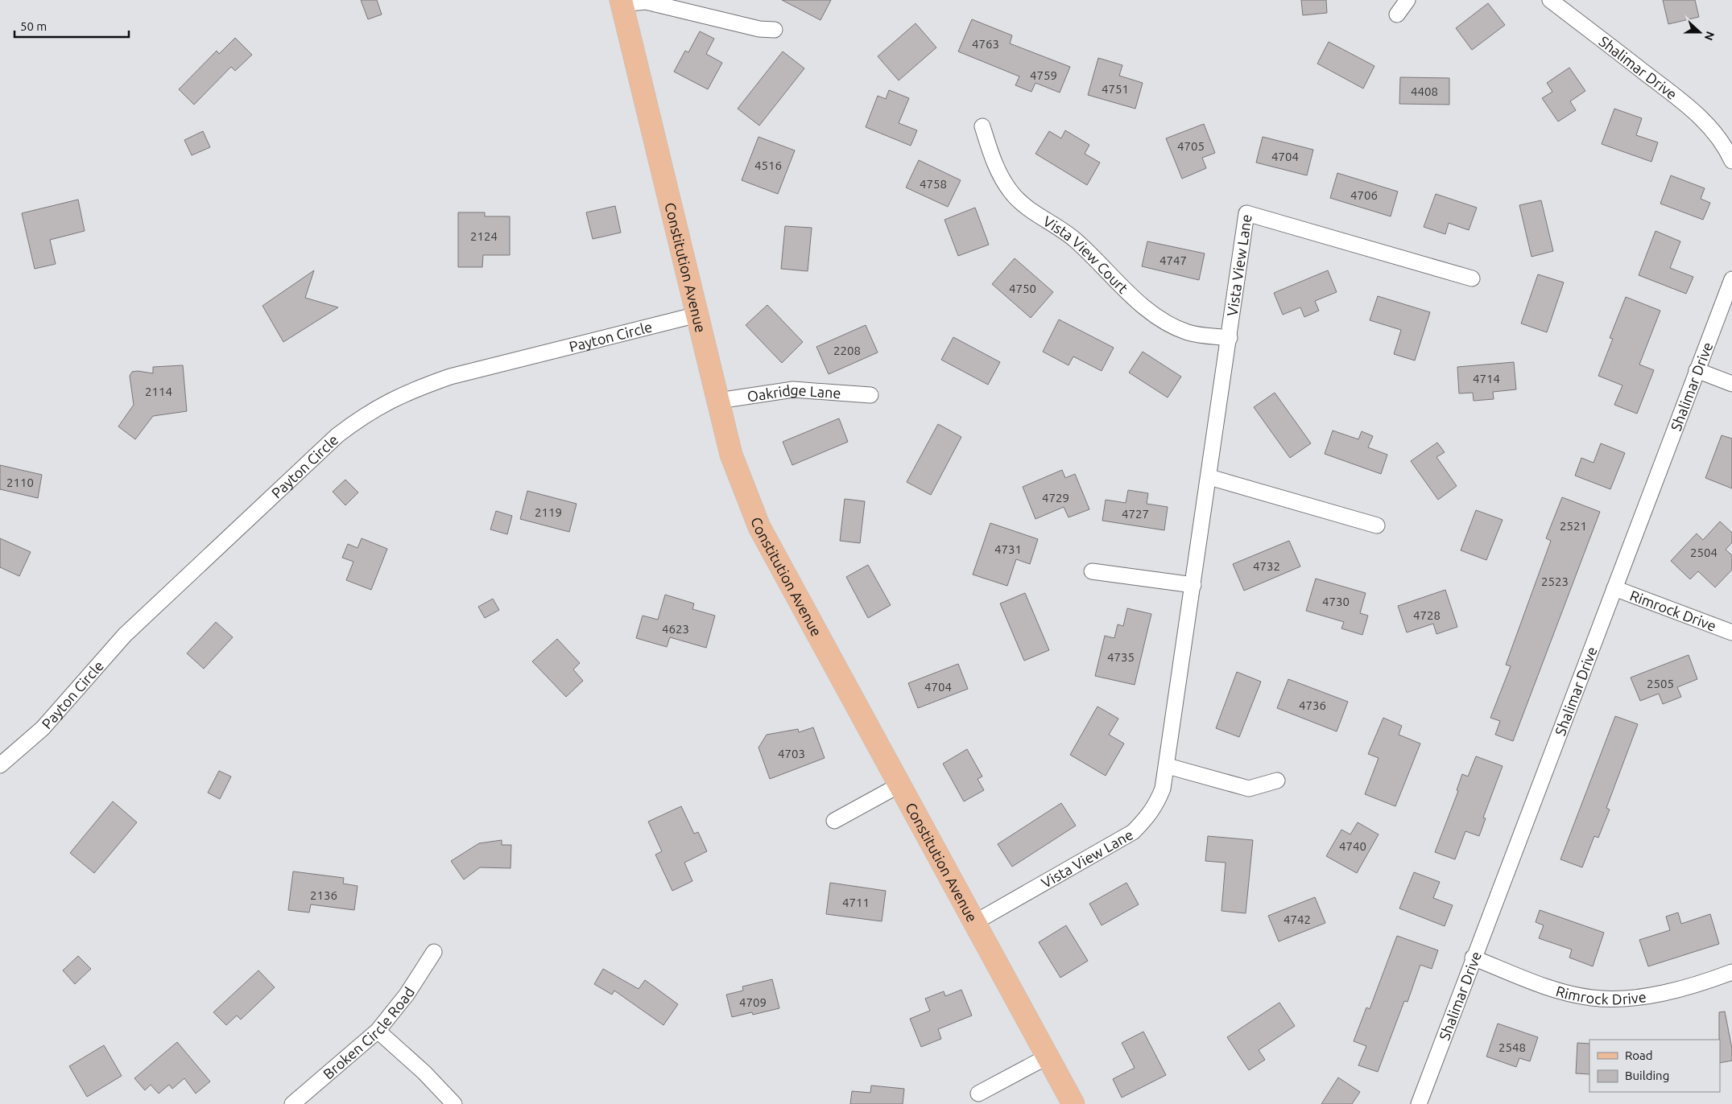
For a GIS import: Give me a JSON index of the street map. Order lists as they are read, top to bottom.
{
  "streets": {
    "main road": ["Constitution Avenue"],
    "street": [
      "Shalimar Drive",
      "Vista View Court",
      "Vista View Lane",
      "Payton Circle",
      "Oakridge Lane",
      "Rimrock Drive",
      "Broken Circle Road"
    ]
  },
  "crossings": [
    ["Shalimar Drive", "Rimrock Drive"],
    ["Vista View Court", "Vista View Lane"],
    ["Constitution Avenue", "Vista View Lane"],
    ["Constitution Avenue", "Payton Circle"],
    ["Constitution Avenue", "Oakridge Lane"]
  ],
  "house_numbers": [
    "4763",
    "4759",
    "4751",
    "4408",
    "4705",
    "4704",
    "4516",
    "4758",
    "4706",
    "2124",
    "4747",
    "4750",
    "2208",
    "4714",
    "2114",
    "2110",
    "4729",
    "2119",
    "4727",
    "2521",
    "4731",
    "2504",
    "4732",
    "2523",
    "4730",
    "4728",
    "4623",
    "4735",
    "2505",
    "4704",
    "4736",
    "4703",
    "4740",
    "2136",
    "4711",
    "4742",
    "4709",
    "2548"
  ],
  "legend": ["Road", "Building"],
  "scale_bar": "50 m",
  "north": "right"
}
